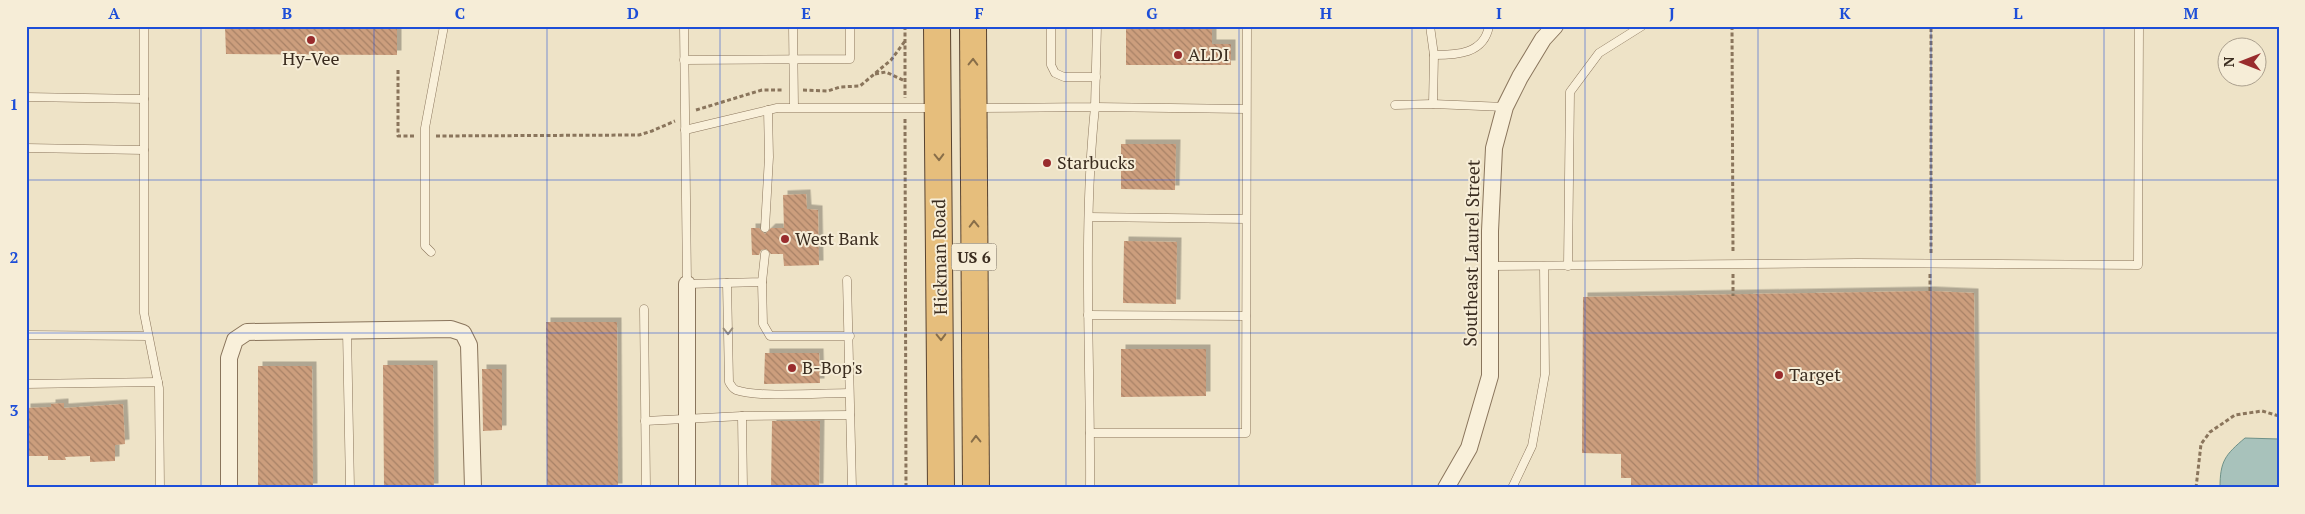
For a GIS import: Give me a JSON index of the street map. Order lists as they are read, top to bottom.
{
  "streets": {
    "highway": ["Hickman Road", "US 6"],
    "street": ["Southeast Laurel Street"]
  },
  "places": [
    "Hy-Vee",
    "ALDI",
    "Starbucks",
    "West Bank",
    "B-Bop's",
    "Target"
  ],
  "north": "left",
  "grid": {
    "columns": [
      "A",
      "B",
      "C",
      "D",
      "E",
      "F",
      "G",
      "H",
      "I",
      "J",
      "K",
      "L",
      "M"
    ],
    "rows": ["1", "2", "3"]
  }
}
